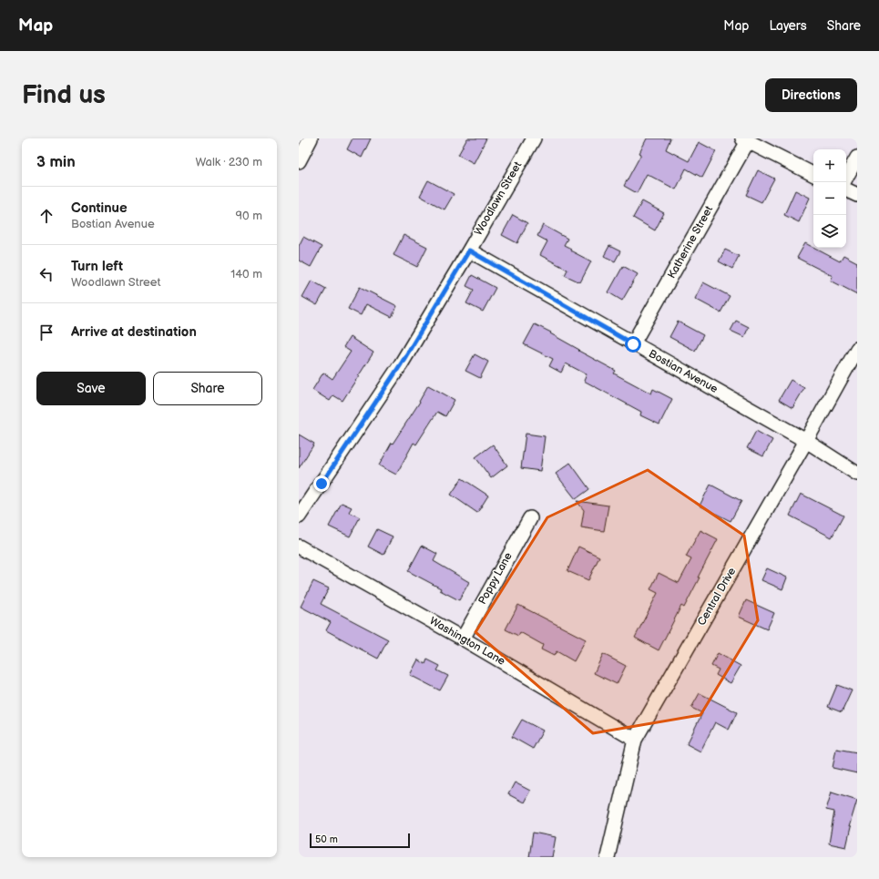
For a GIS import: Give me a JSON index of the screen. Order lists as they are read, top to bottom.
{
  "streets": {
    "street": [
      "Woodlawn Street",
      "Katherine Street",
      "Bostian Avenue",
      "Poppy Lane",
      "Central Drive",
      "Washington Lane"
    ]
  },
  "crossings": [
    ["Woodlawn Street", "Bostian Avenue"],
    ["Katherine Street", "Bostian Avenue"],
    ["Bostian Avenue", "Central Drive"],
    ["Poppy Lane", "Washington Lane"],
    ["Central Drive", "Washington Lane"]
  ],
  "scale_bar": "50 m",
  "page": {
    "header": "Map",
    "nav": ["Map", "Layers", "Share"],
    "buttons": [
      "Directions",
      ["Save", "Share"]
    ],
    "title": "Find us",
    "heading": ["3 min", "Walk · 230 m"],
    "map_buttons": ["+", "−"],
    "list": [
      ["Continue", "Bostian Avenue", "90 m"],
      ["Turn left", "Woodlawn Street", "140 m"],
      "Arrive at destination"
    ],
    "scale": "50 m"
  }
}
